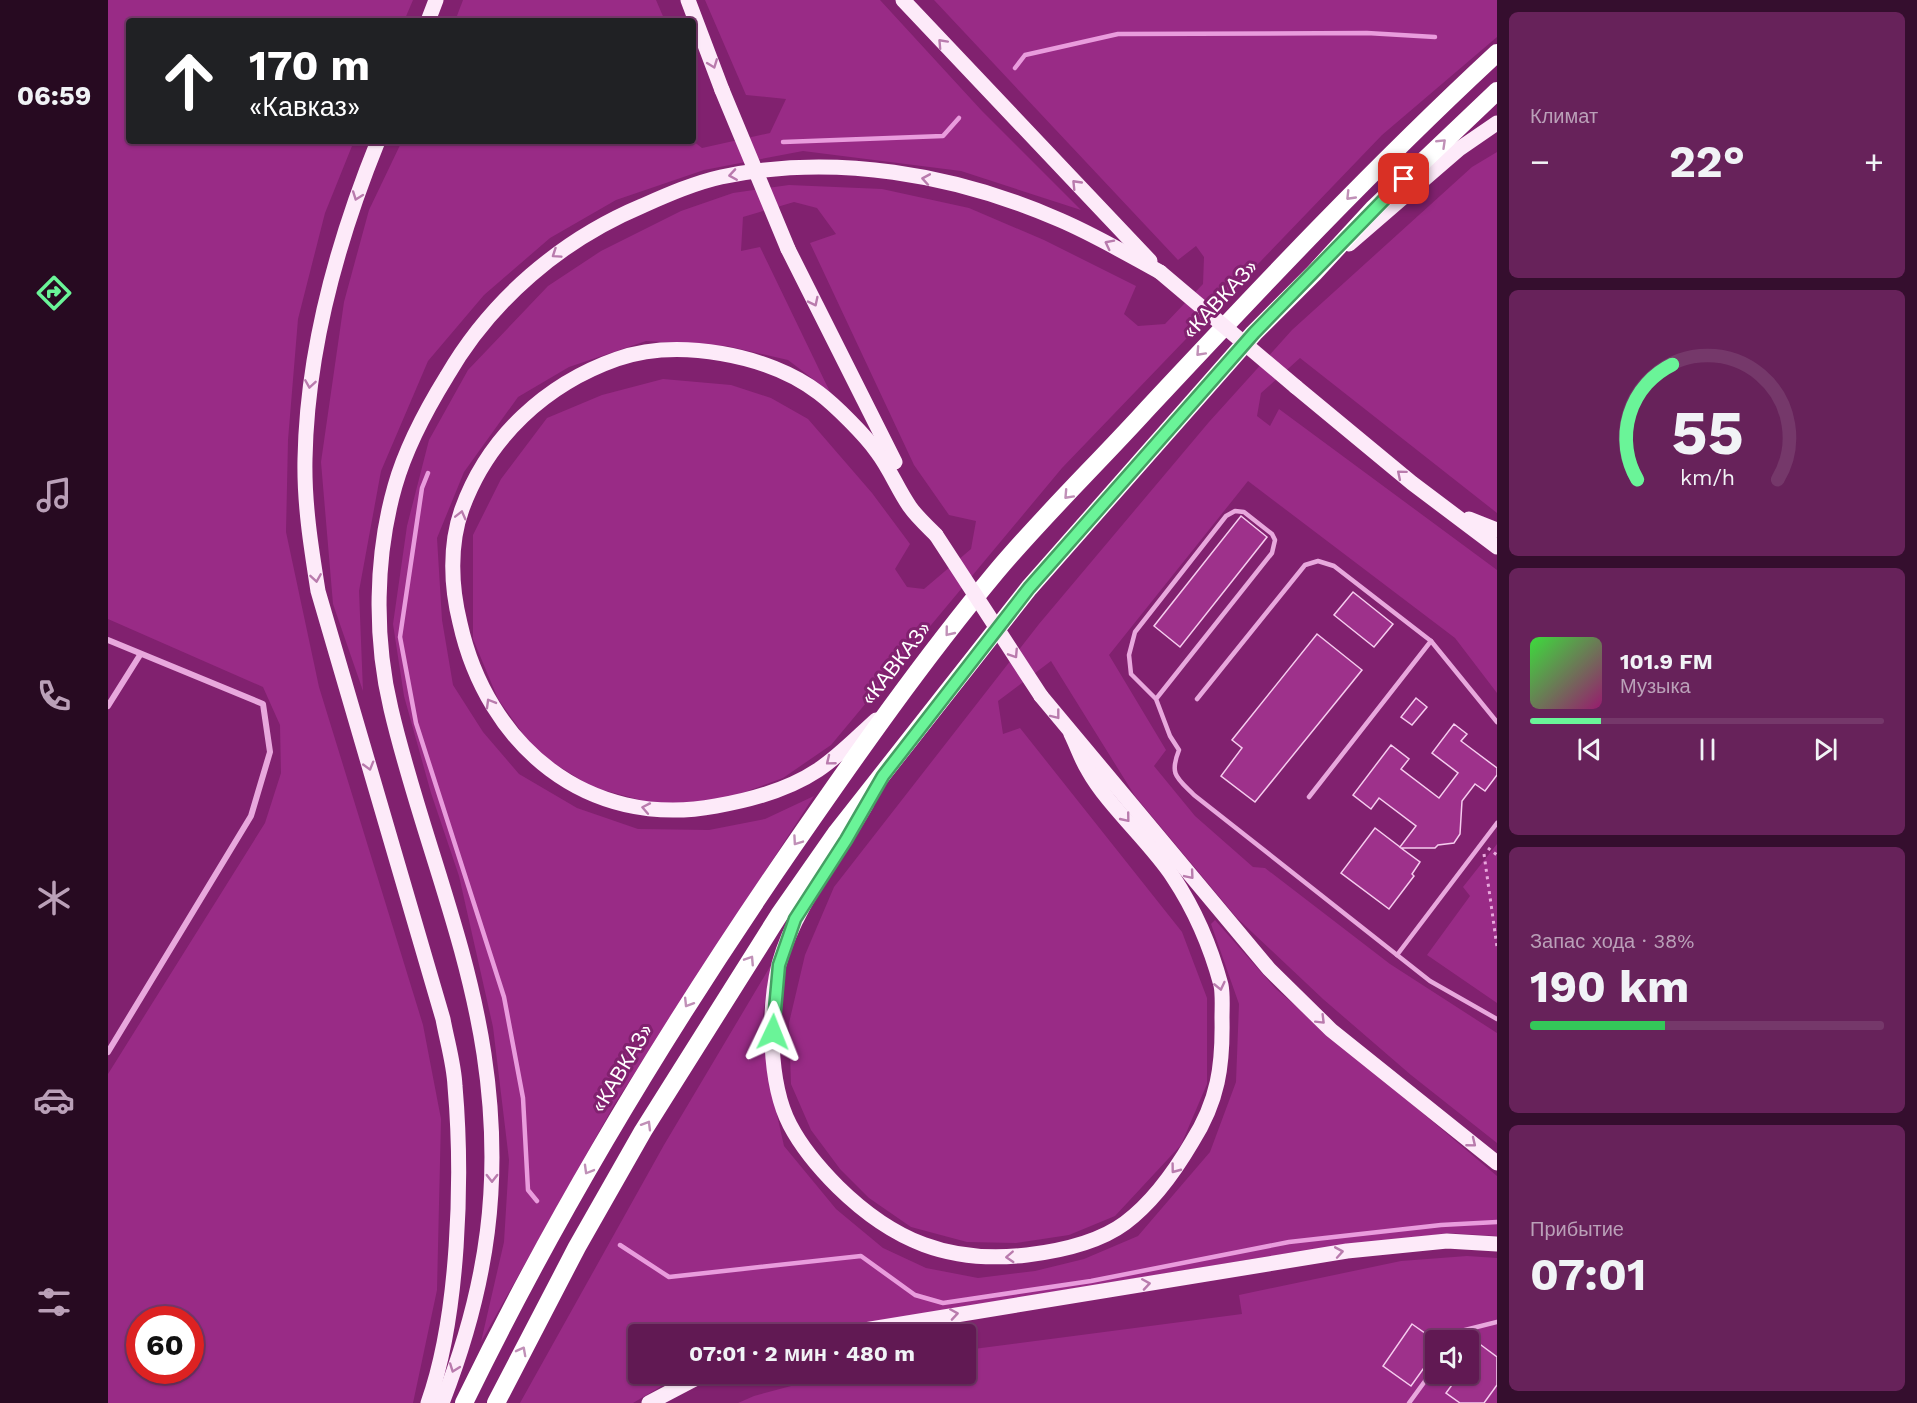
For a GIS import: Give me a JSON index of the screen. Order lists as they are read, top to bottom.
{
  "streets": {
    "highway": ["«КАВКАЗ»"]
  },
  "page": {
    "tabs": "06:59",
    "tile": [
      "Климат",
      ["Запас хода · 38%", "190 km"],
      ["Прибытие", "07:01"]
    ],
    "turn": ["170 m", "«Кавказ»"],
    "heat": ["−", "22°", "+"],
    "song": ["101.9 FM", "Музыка"],
    "limit": "60",
    "trip": "07:01 · 2 мин · 480 m",
    "gauge": ["55", "km/h"]
  }
}
